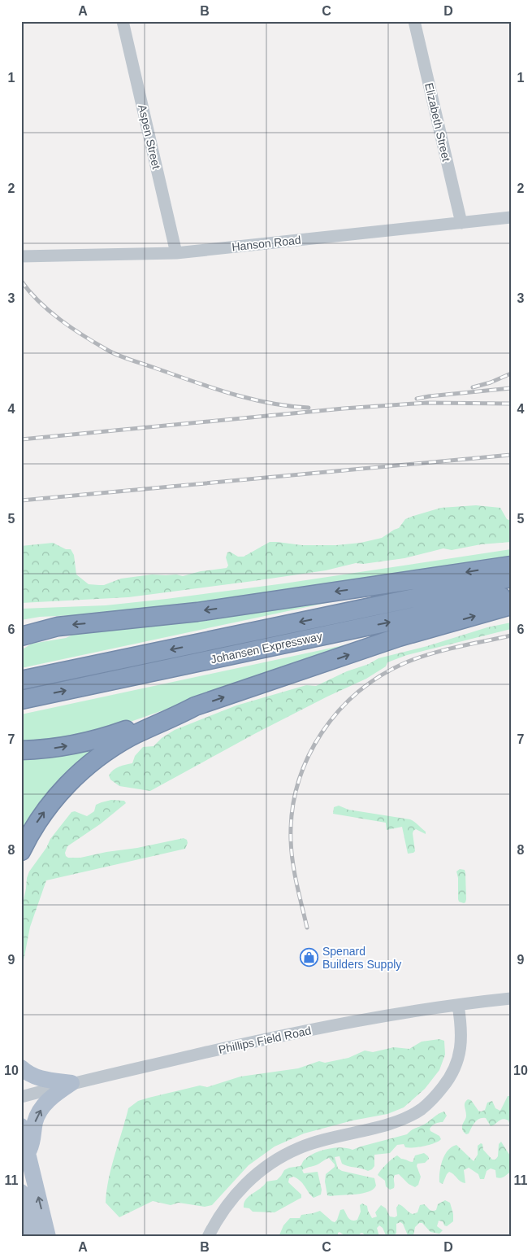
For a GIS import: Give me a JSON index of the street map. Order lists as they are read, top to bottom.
{
  "streets": {
    "highway": ["Johansen Expressway"],
    "street": [
      "Elizabeth Street",
      "Aspen Street",
      "Hanson Road",
      "Phillips Field Road"
    ]
  },
  "crossings": [
    ["Elizabeth Street", "Hanson Road"],
    ["Aspen Street", "Hanson Road"]
  ],
  "places": {
    "shop": ["Spenard Builders Supply"]
  },
  "grid": {
    "columns": [
      "A",
      "B",
      "C",
      "D"
    ],
    "rows": [
      "1",
      "2",
      "3",
      "4",
      "5",
      "6",
      "7",
      "8",
      "9",
      "10",
      "11"
    ]
  }
}
